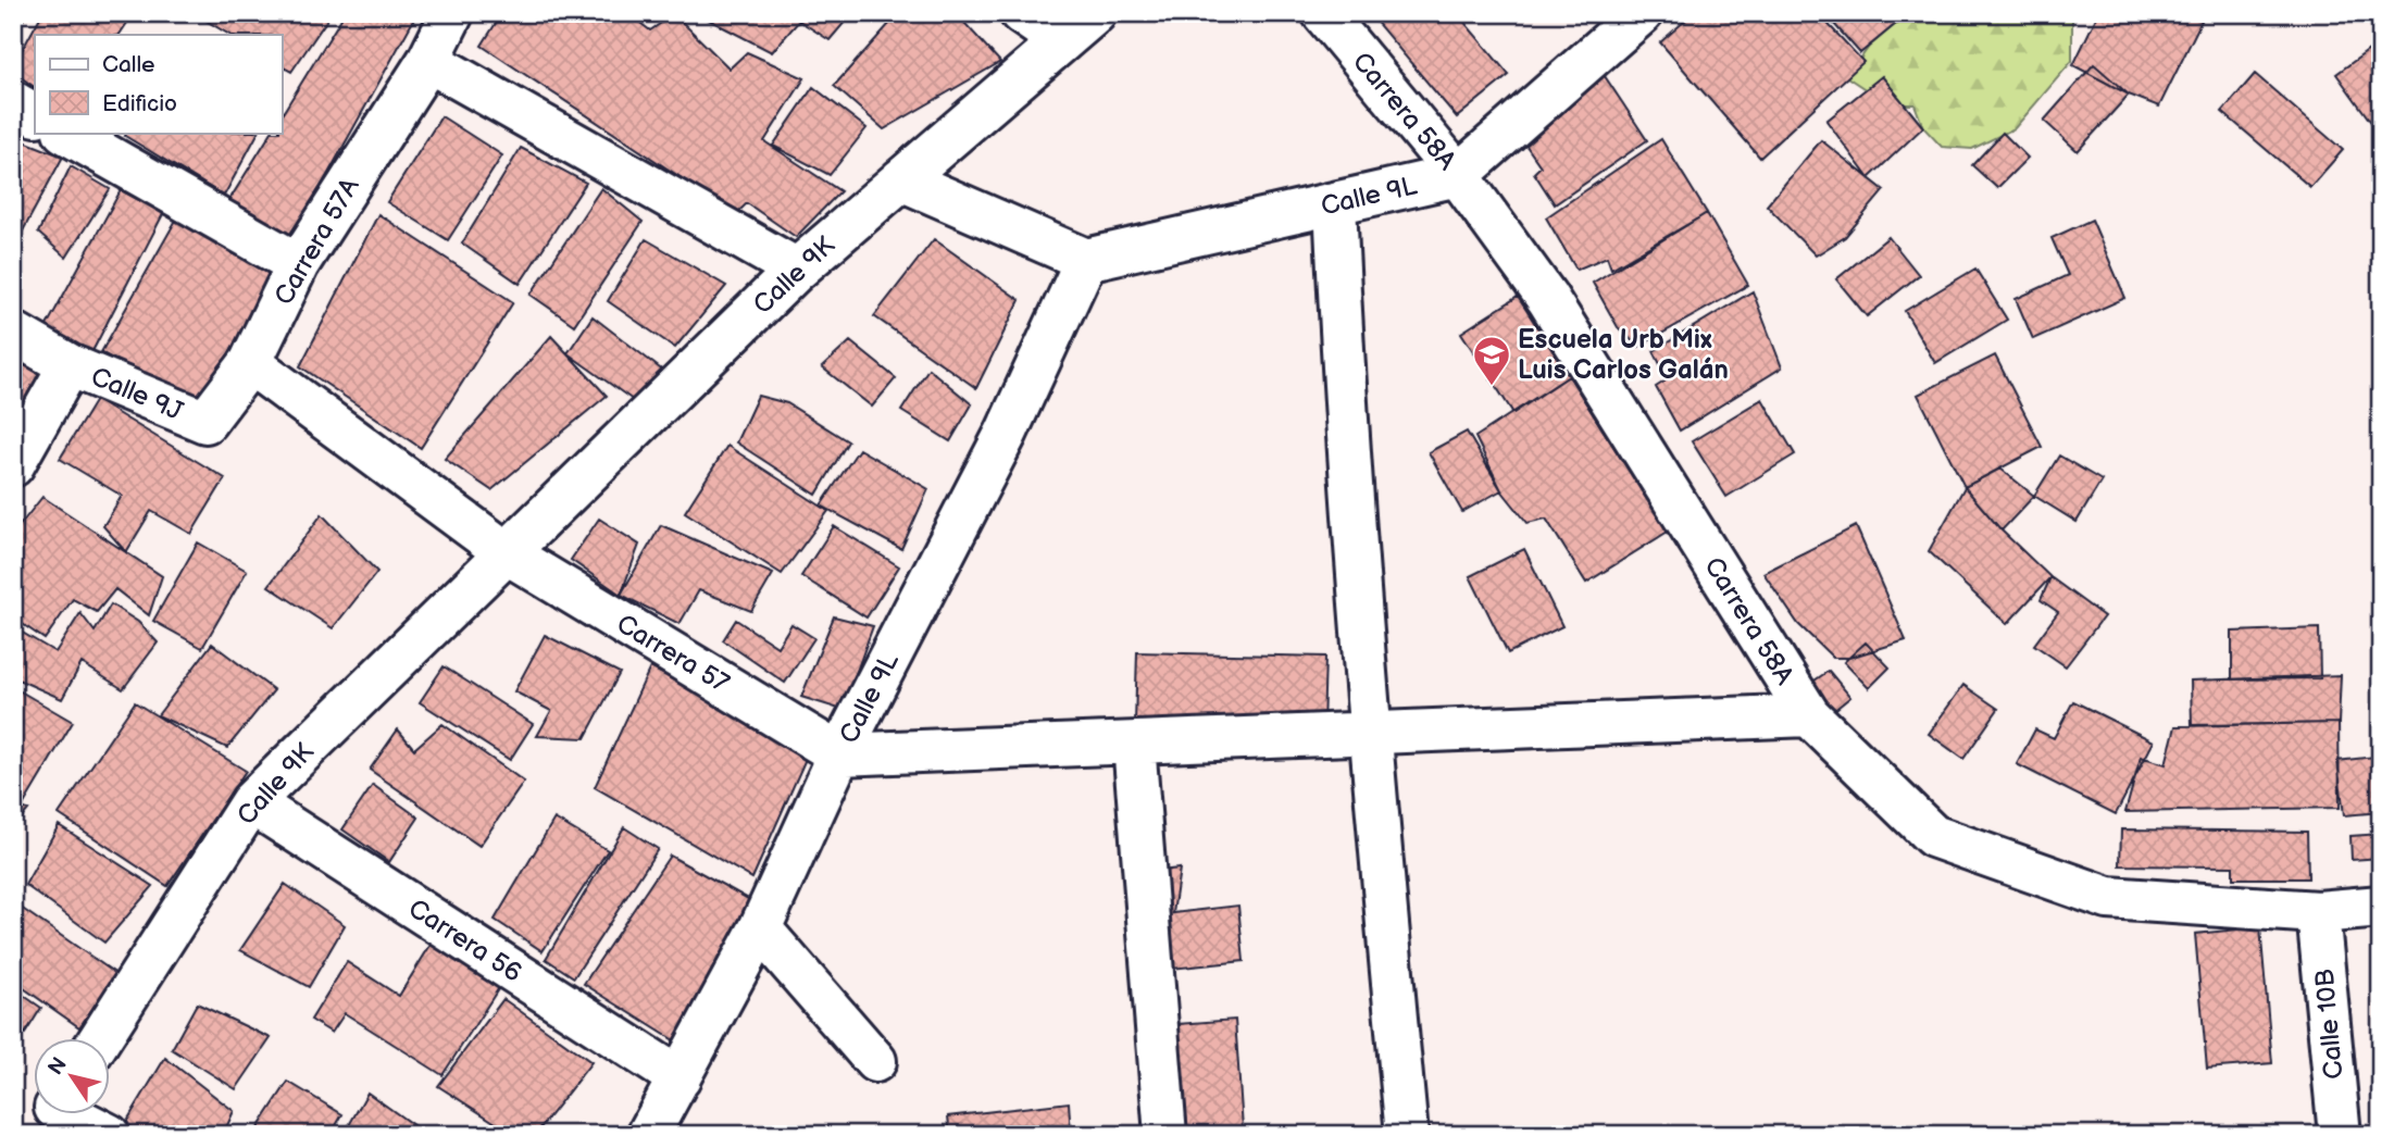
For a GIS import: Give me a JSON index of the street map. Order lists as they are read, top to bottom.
{
  "streets": {
    "street": [
      "Carrera 58A",
      "Calle 9L",
      "Carrera 57A",
      "Calle 9K",
      "Calle 9J",
      "Carrera 57",
      "Carrera 56",
      "Calle 10B"
    ]
  },
  "crossings": [
    ["Carrera 58A", "Calle 9L"],
    ["Carrera 58A", "Calle 10B"],
    ["Calle 9L", "Carrera 57"],
    ["Calle 9L", "Carrera 56"],
    ["Carrera 57A", "Calle 9J"],
    ["Calle 9K", "Carrera 57"],
    ["Calle 9K", "Carrera 56"]
  ],
  "places": {
    "school or university": ["Escuela Urb Mix Luis Carlos Galán"]
  },
  "legend": ["Calle", "Edificio"],
  "north": "top left"
}
